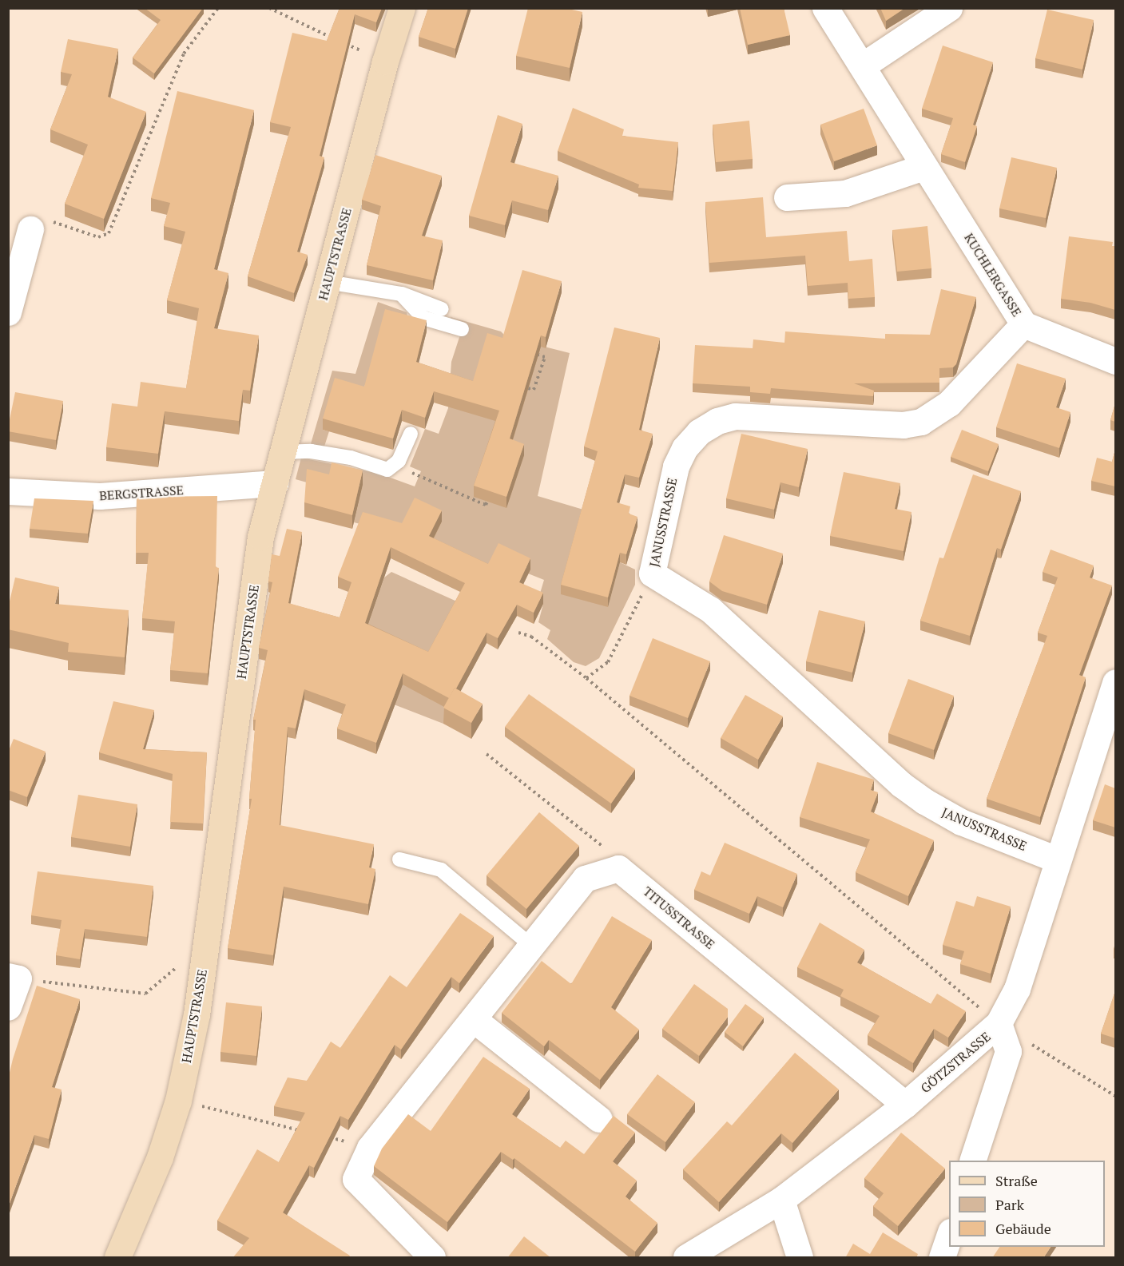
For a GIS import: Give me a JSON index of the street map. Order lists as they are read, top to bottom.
{
  "streets": {
    "street": [
      "HAUPTSTRASSE",
      "KUCHLERGASSE",
      "BERGSTRASSE",
      "JANUSSTRASSE",
      "TITUSSTRASSE",
      "GÖTZSTRASSE"
    ]
  },
  "crossings": [
    ["HAUPTSTRASSE", "BERGSTRASSE"],
    ["KUCHLERGASSE", "JANUSSTRASSE"],
    ["JANUSSTRASSE", "GÖTZSTRASSE"],
    ["TITUSSTRASSE", "GÖTZSTRASSE"]
  ],
  "legend": ["Straße", "Park", "Gebäude"]
}
